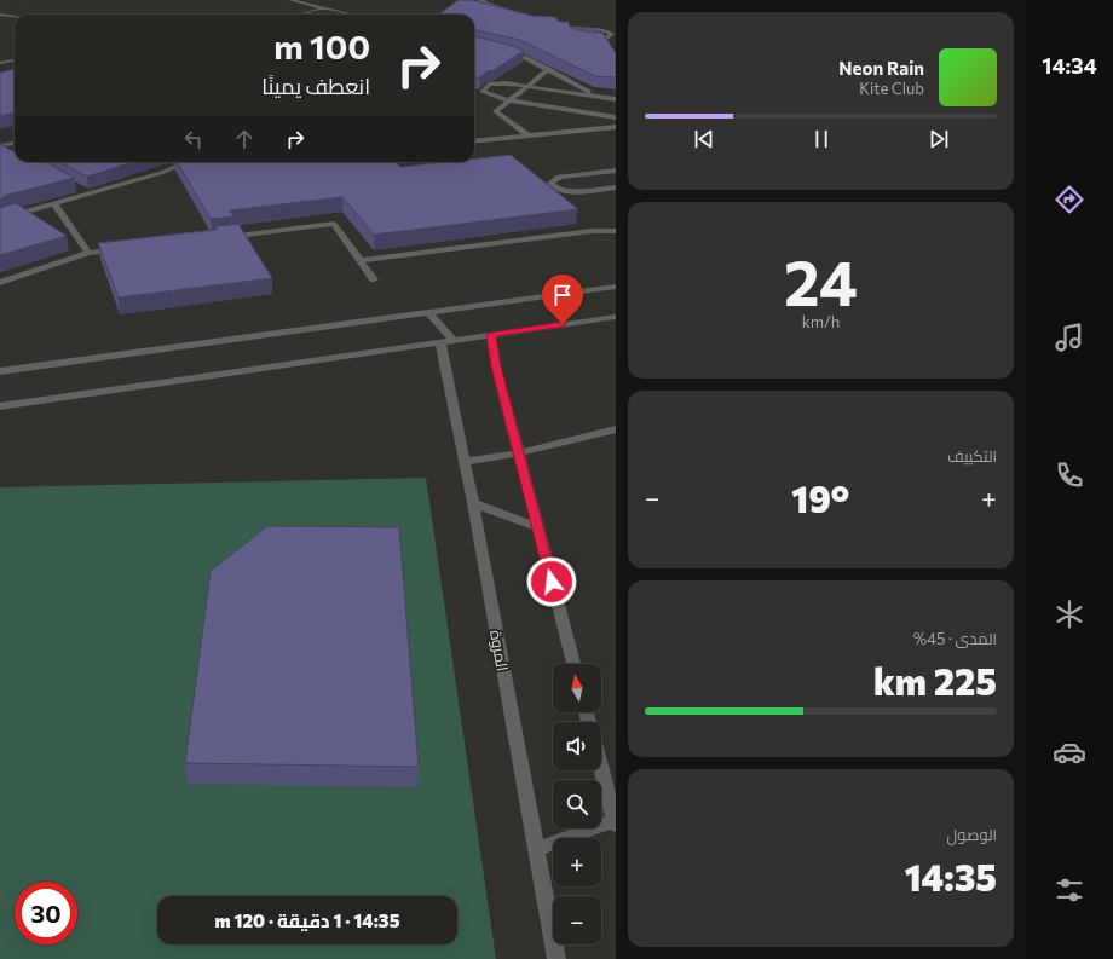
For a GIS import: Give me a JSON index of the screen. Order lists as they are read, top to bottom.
{
  "streets": {
    "street": ["المروة"]
  },
  "north": "top",
  "page": {
    "tabs": "14:34",
    "turn": ["100 m", "انعطف يمينًا"],
    "song": ["Neon Rain", "Kite Club"],
    "tile": [
      ["24", "km/h"],
      "التكييف",
      ["المدى · 45%", "225 km"],
      ["الوصول", "14:35"]
    ],
    "heat": ["−", "19°", "+"],
    "map_buttons": ["+", "−"],
    "limit": "30",
    "trip": "14:35 · 1 دقيقة · 120 m"
  }
}
